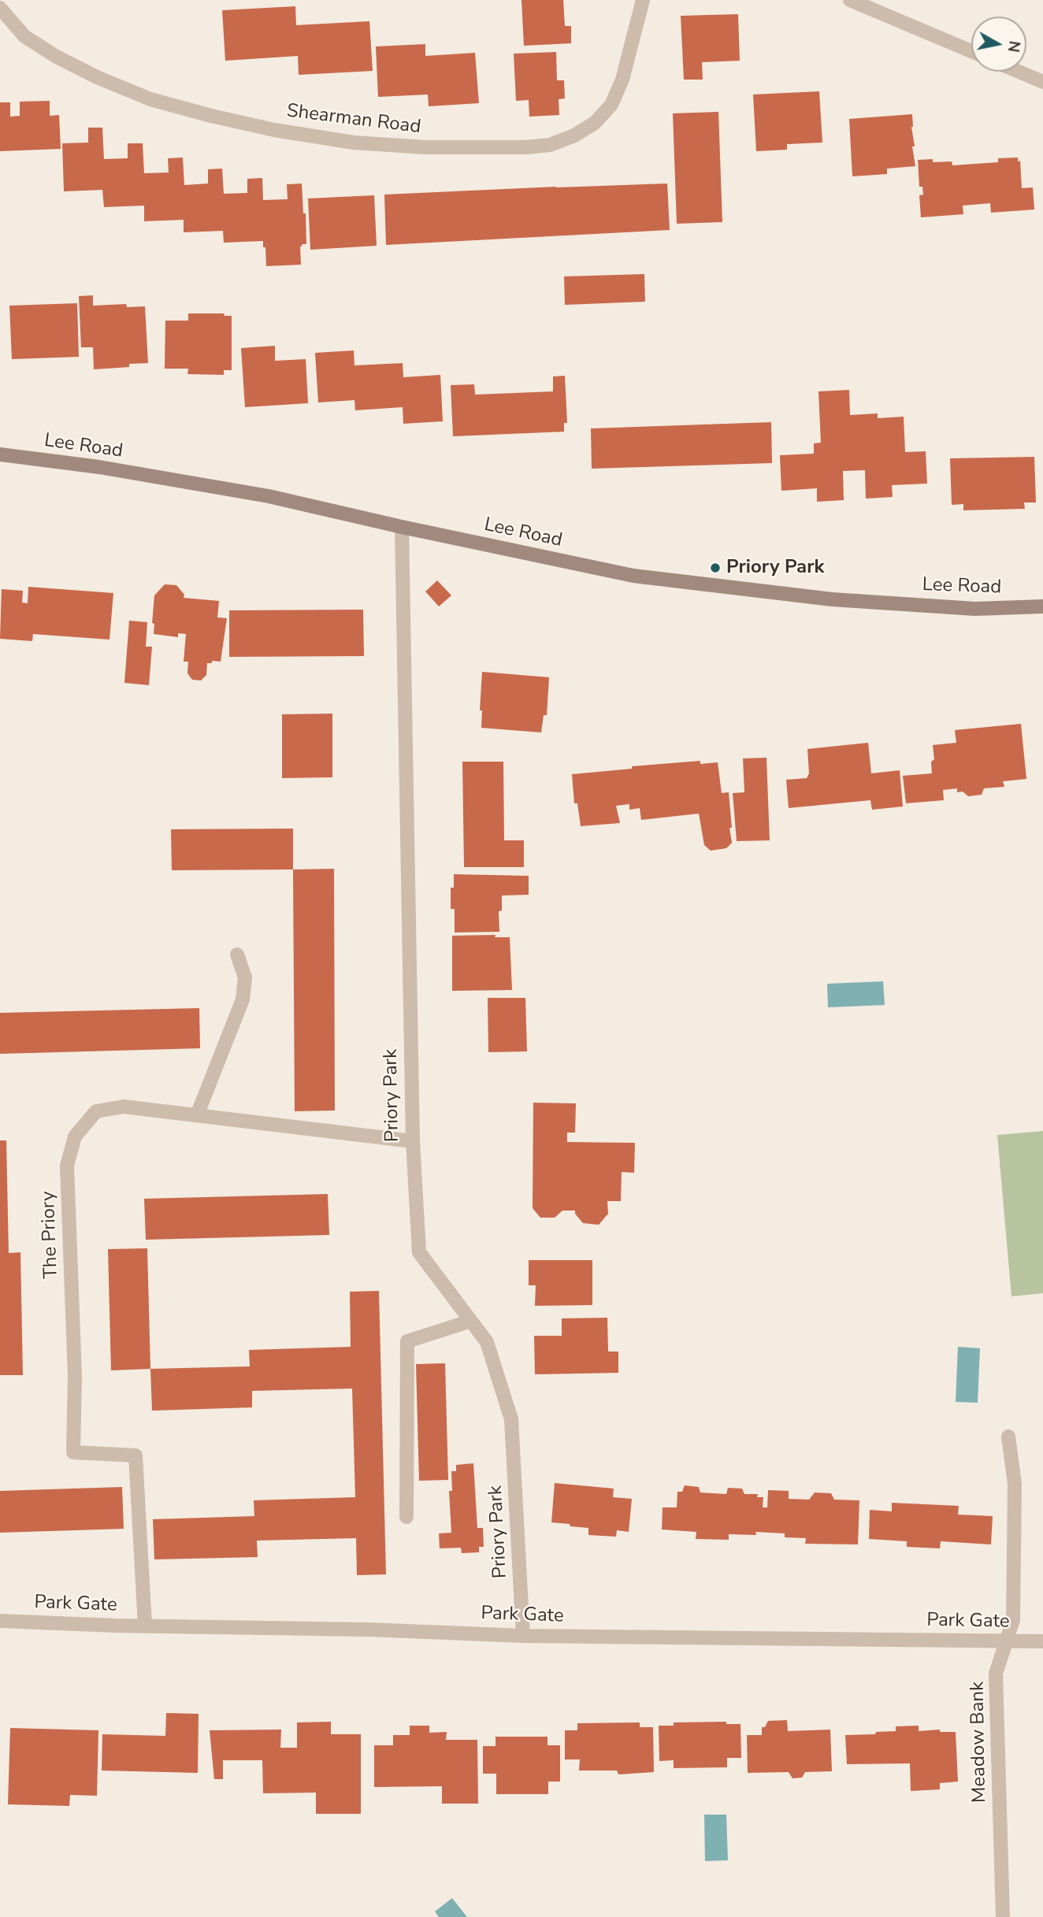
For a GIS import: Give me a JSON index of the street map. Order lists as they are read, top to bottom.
{
  "streets": {
    "main road": ["Lee Road"],
    "street": [
      "Shearman Road",
      "Priory Park",
      "The Priory",
      "Park Gate",
      "Meadow Bank"
    ]
  },
  "crossings": [
    ["Lee Road", "Priory Park"],
    ["Priory Park", "The Priory"],
    ["Priory Park", "Park Gate"],
    ["The Priory", "Park Gate"],
    ["Park Gate", "Meadow Bank"]
  ],
  "places": ["Priory Park"],
  "north": "right"
}
